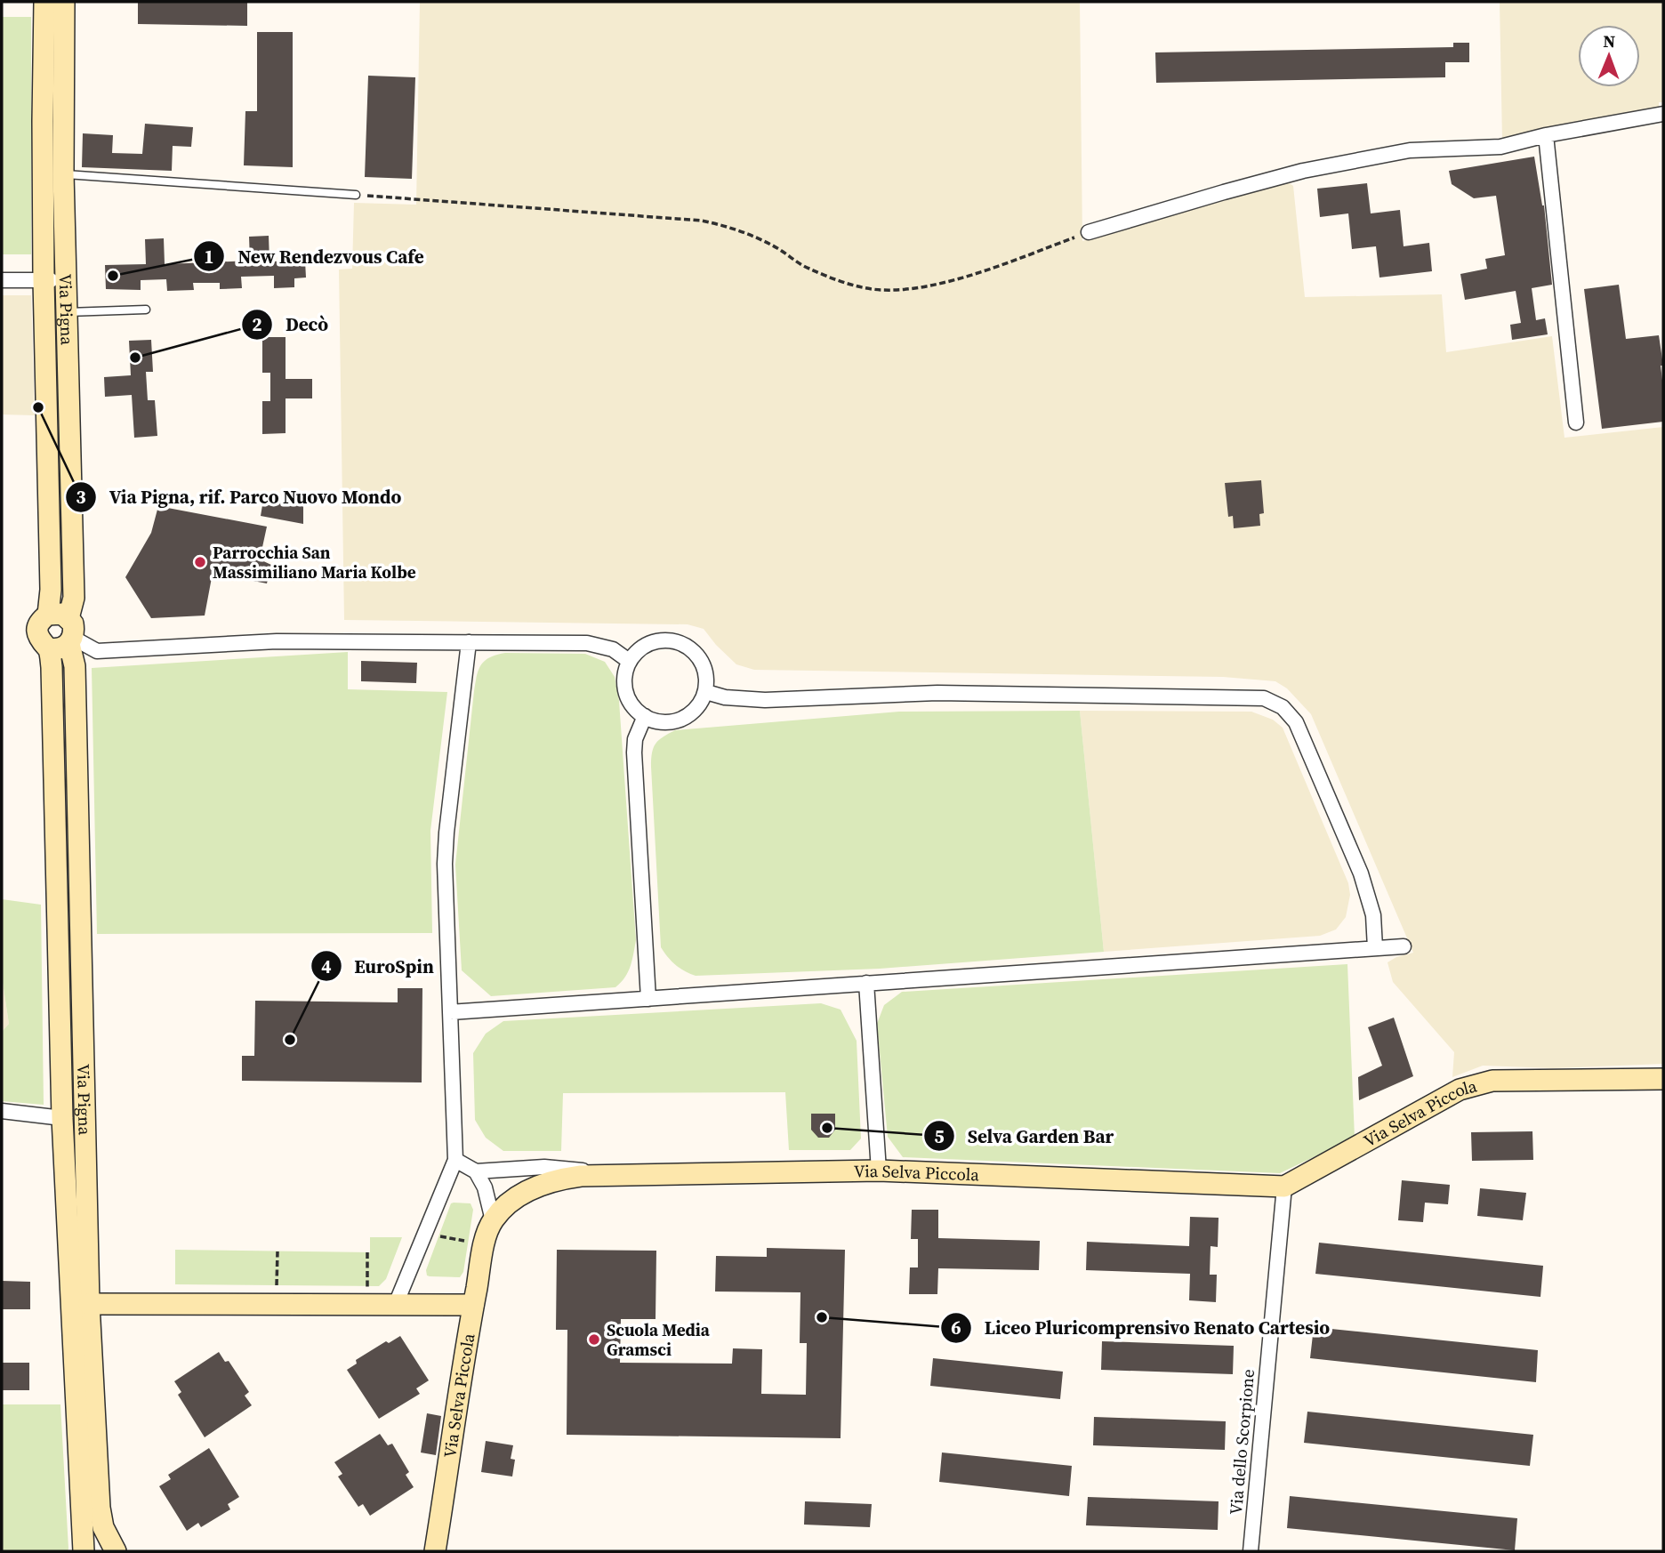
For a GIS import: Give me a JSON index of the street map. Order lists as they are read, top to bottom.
{
  "streets": {
    "main road": ["Via Pigna", "Via Selva Piccola"],
    "street": ["Via dello Scorpione"]
  },
  "crossings": [
    ["Via Selva Piccola", "Via dello Scorpione"]
  ],
  "places": [
    "New Rendezvous Cafe",
    "Decò",
    "Via Pigna, rif. Parco Nuovo Mondo",
    "Parrocchia San Massimiliano Maria Kolbe",
    "EuroSpin",
    "Selva Garden Bar",
    "Liceo Pluricomprensivo Renato Cartesio",
    "Scuola Media Gramsci"
  ],
  "north": "top"
}
